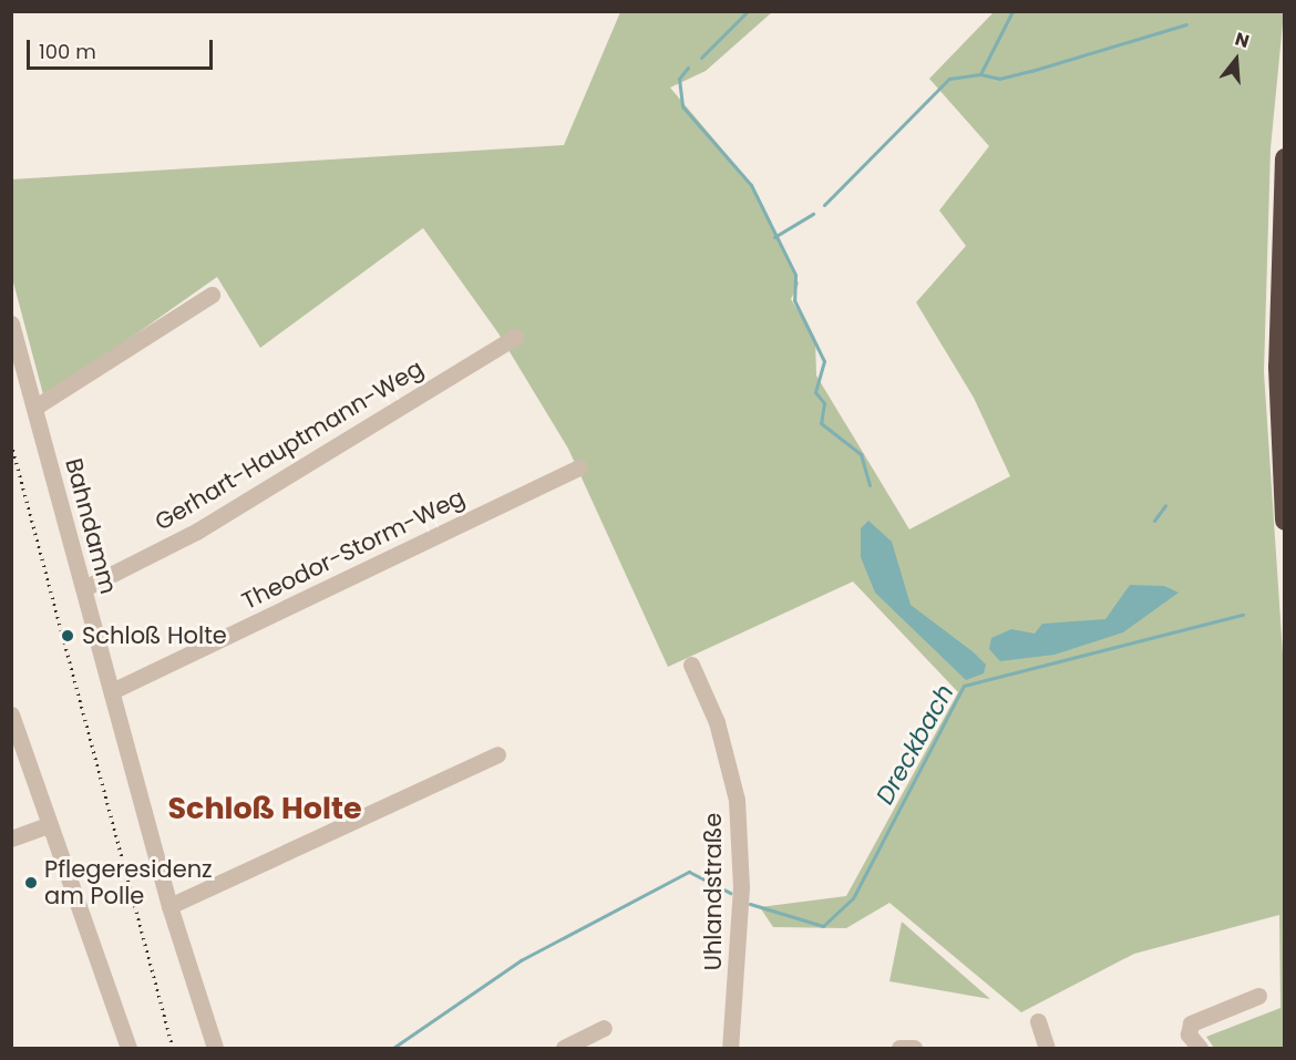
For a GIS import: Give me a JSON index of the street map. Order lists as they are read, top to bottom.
{
  "streets": {
    "street": [
      "Gerhart-Hauptmann-Weg",
      "Bahndamm",
      "Theodor-Storm-Weg",
      "Uhlandstraße"
    ]
  },
  "crossings": [
    ["Gerhart-Hauptmann-Weg", "Bahndamm"],
    ["Bahndamm", "Theodor-Storm-Weg"]
  ],
  "districts": ["Schloß Holte"],
  "water": ["Dreckbach"],
  "places": ["Schloß Holte", "Pflegeresidenz am Polle"],
  "scale_bar": "100 m",
  "north": "top"
}
